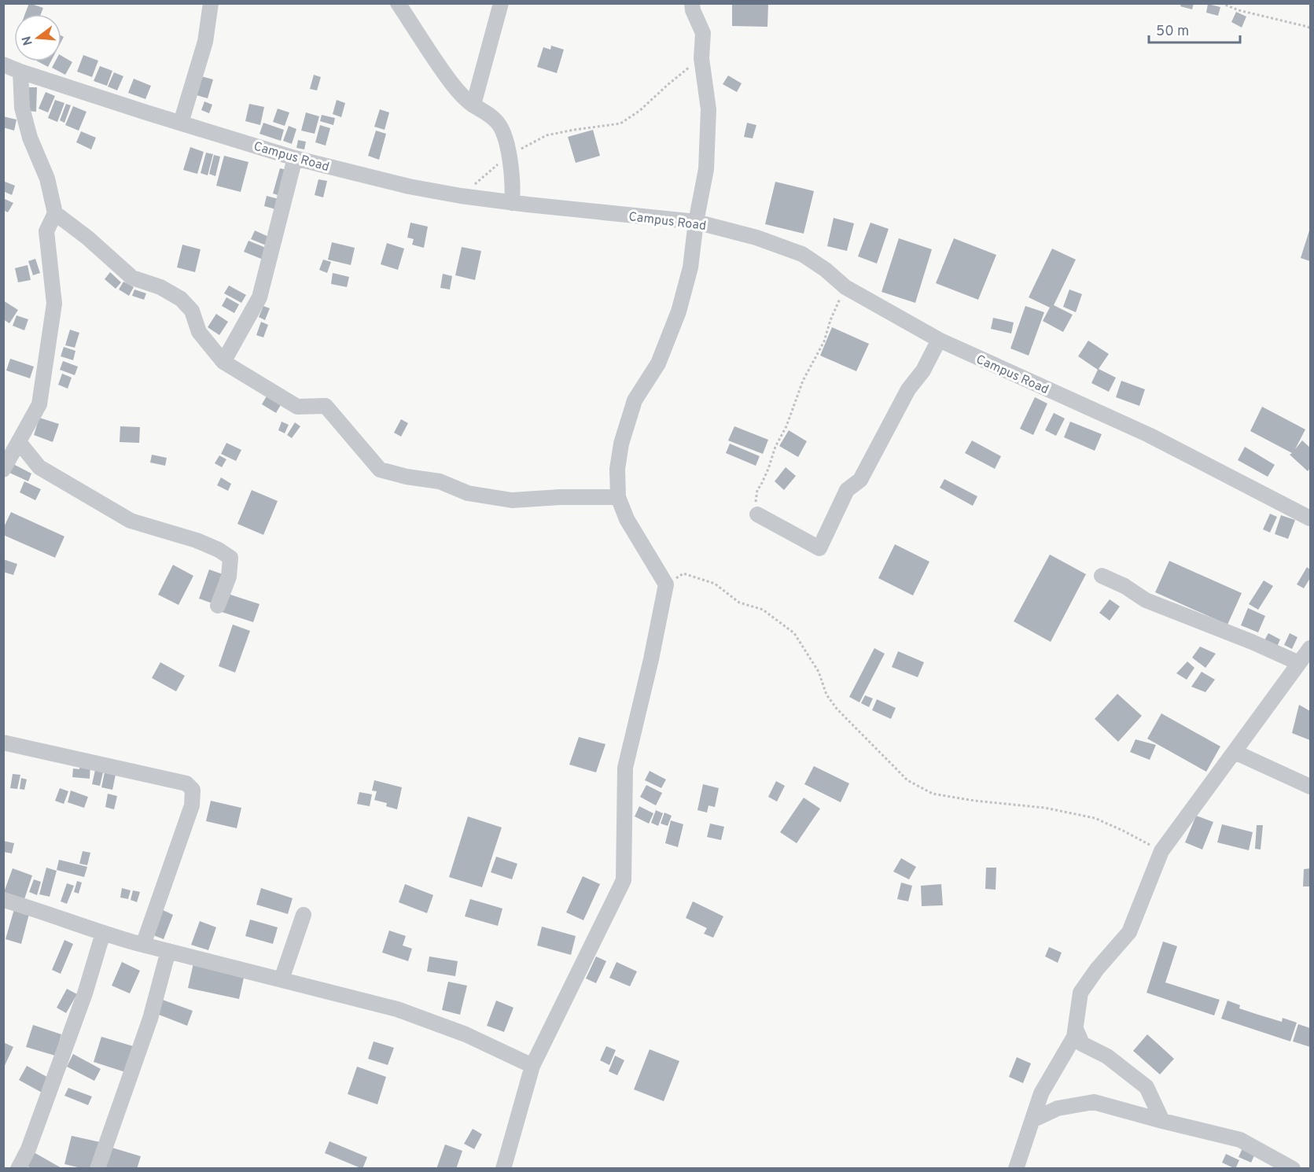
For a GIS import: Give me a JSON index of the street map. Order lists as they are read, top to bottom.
{
  "streets": {
    "street": ["Campus Road"]
  },
  "scale_bar": "50 m",
  "north": "left"
}
